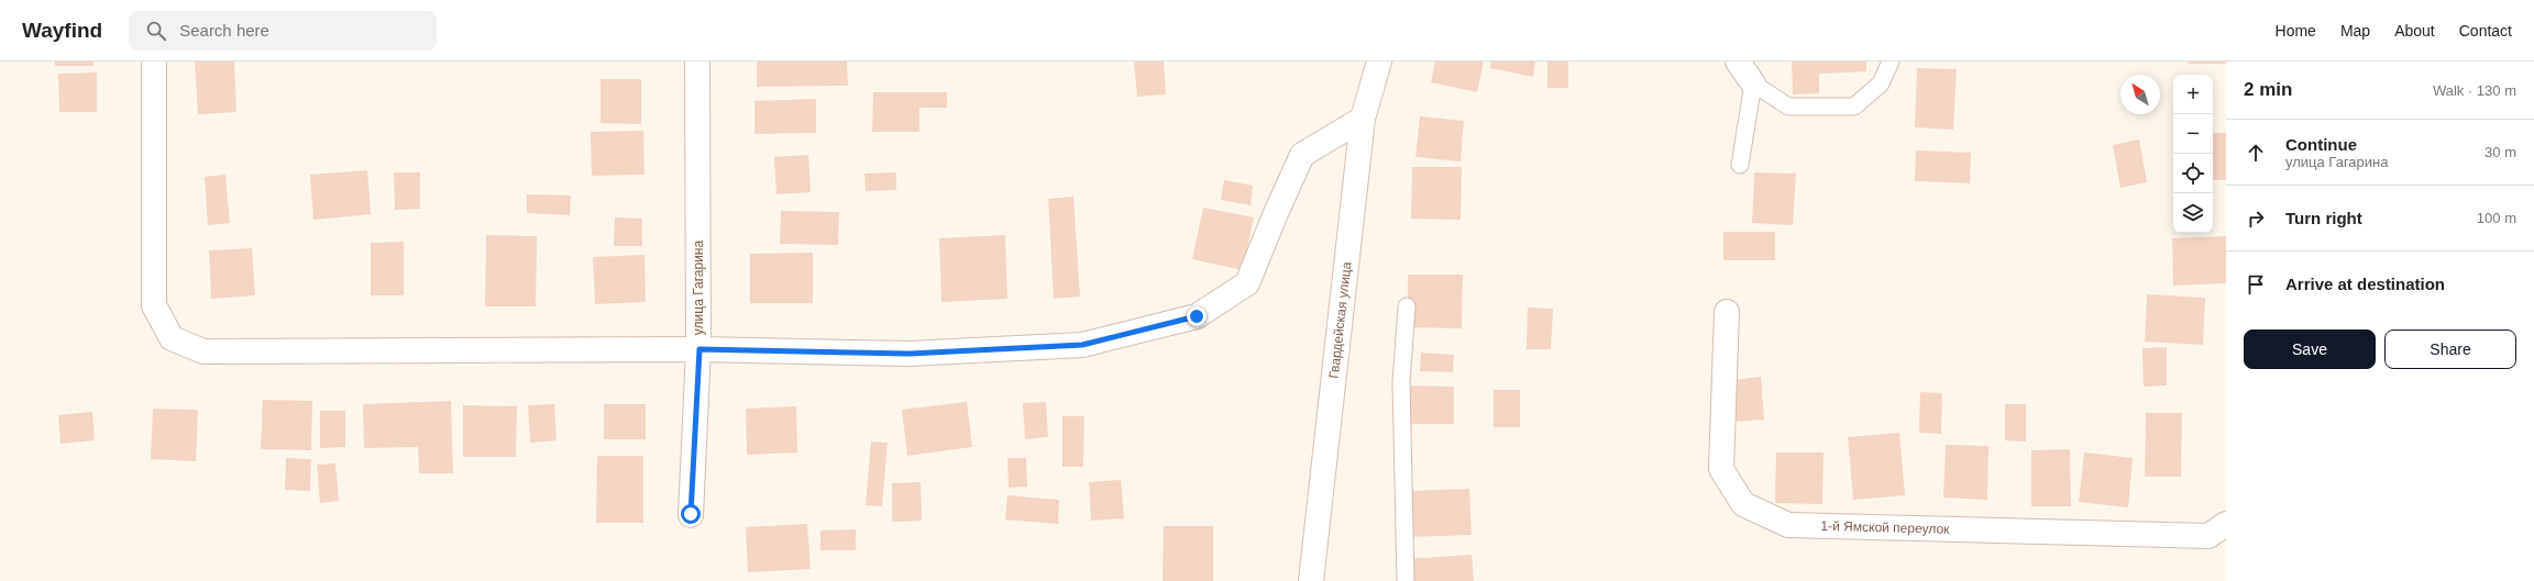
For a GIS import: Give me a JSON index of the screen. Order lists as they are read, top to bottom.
{
  "streets": {
    "street": ["улица Гагарина", "Гвардейская улица", "1-й Ямской переулок"]
  },
  "north": "top left",
  "page": {
    "header": "Wayfind",
    "search": "Search here",
    "nav": [
      "Home",
      "Map",
      "About",
      "Contact"
    ],
    "heading": ["2 min", "Walk · 130 m"],
    "map_buttons": ["+", "−"],
    "list": [
      ["Continue", "улица Гагарина", "30 m"],
      ["Turn right", "100 m"],
      "Arrive at destination"
    ],
    "buttons": ["Save", "Share"]
  }
}
